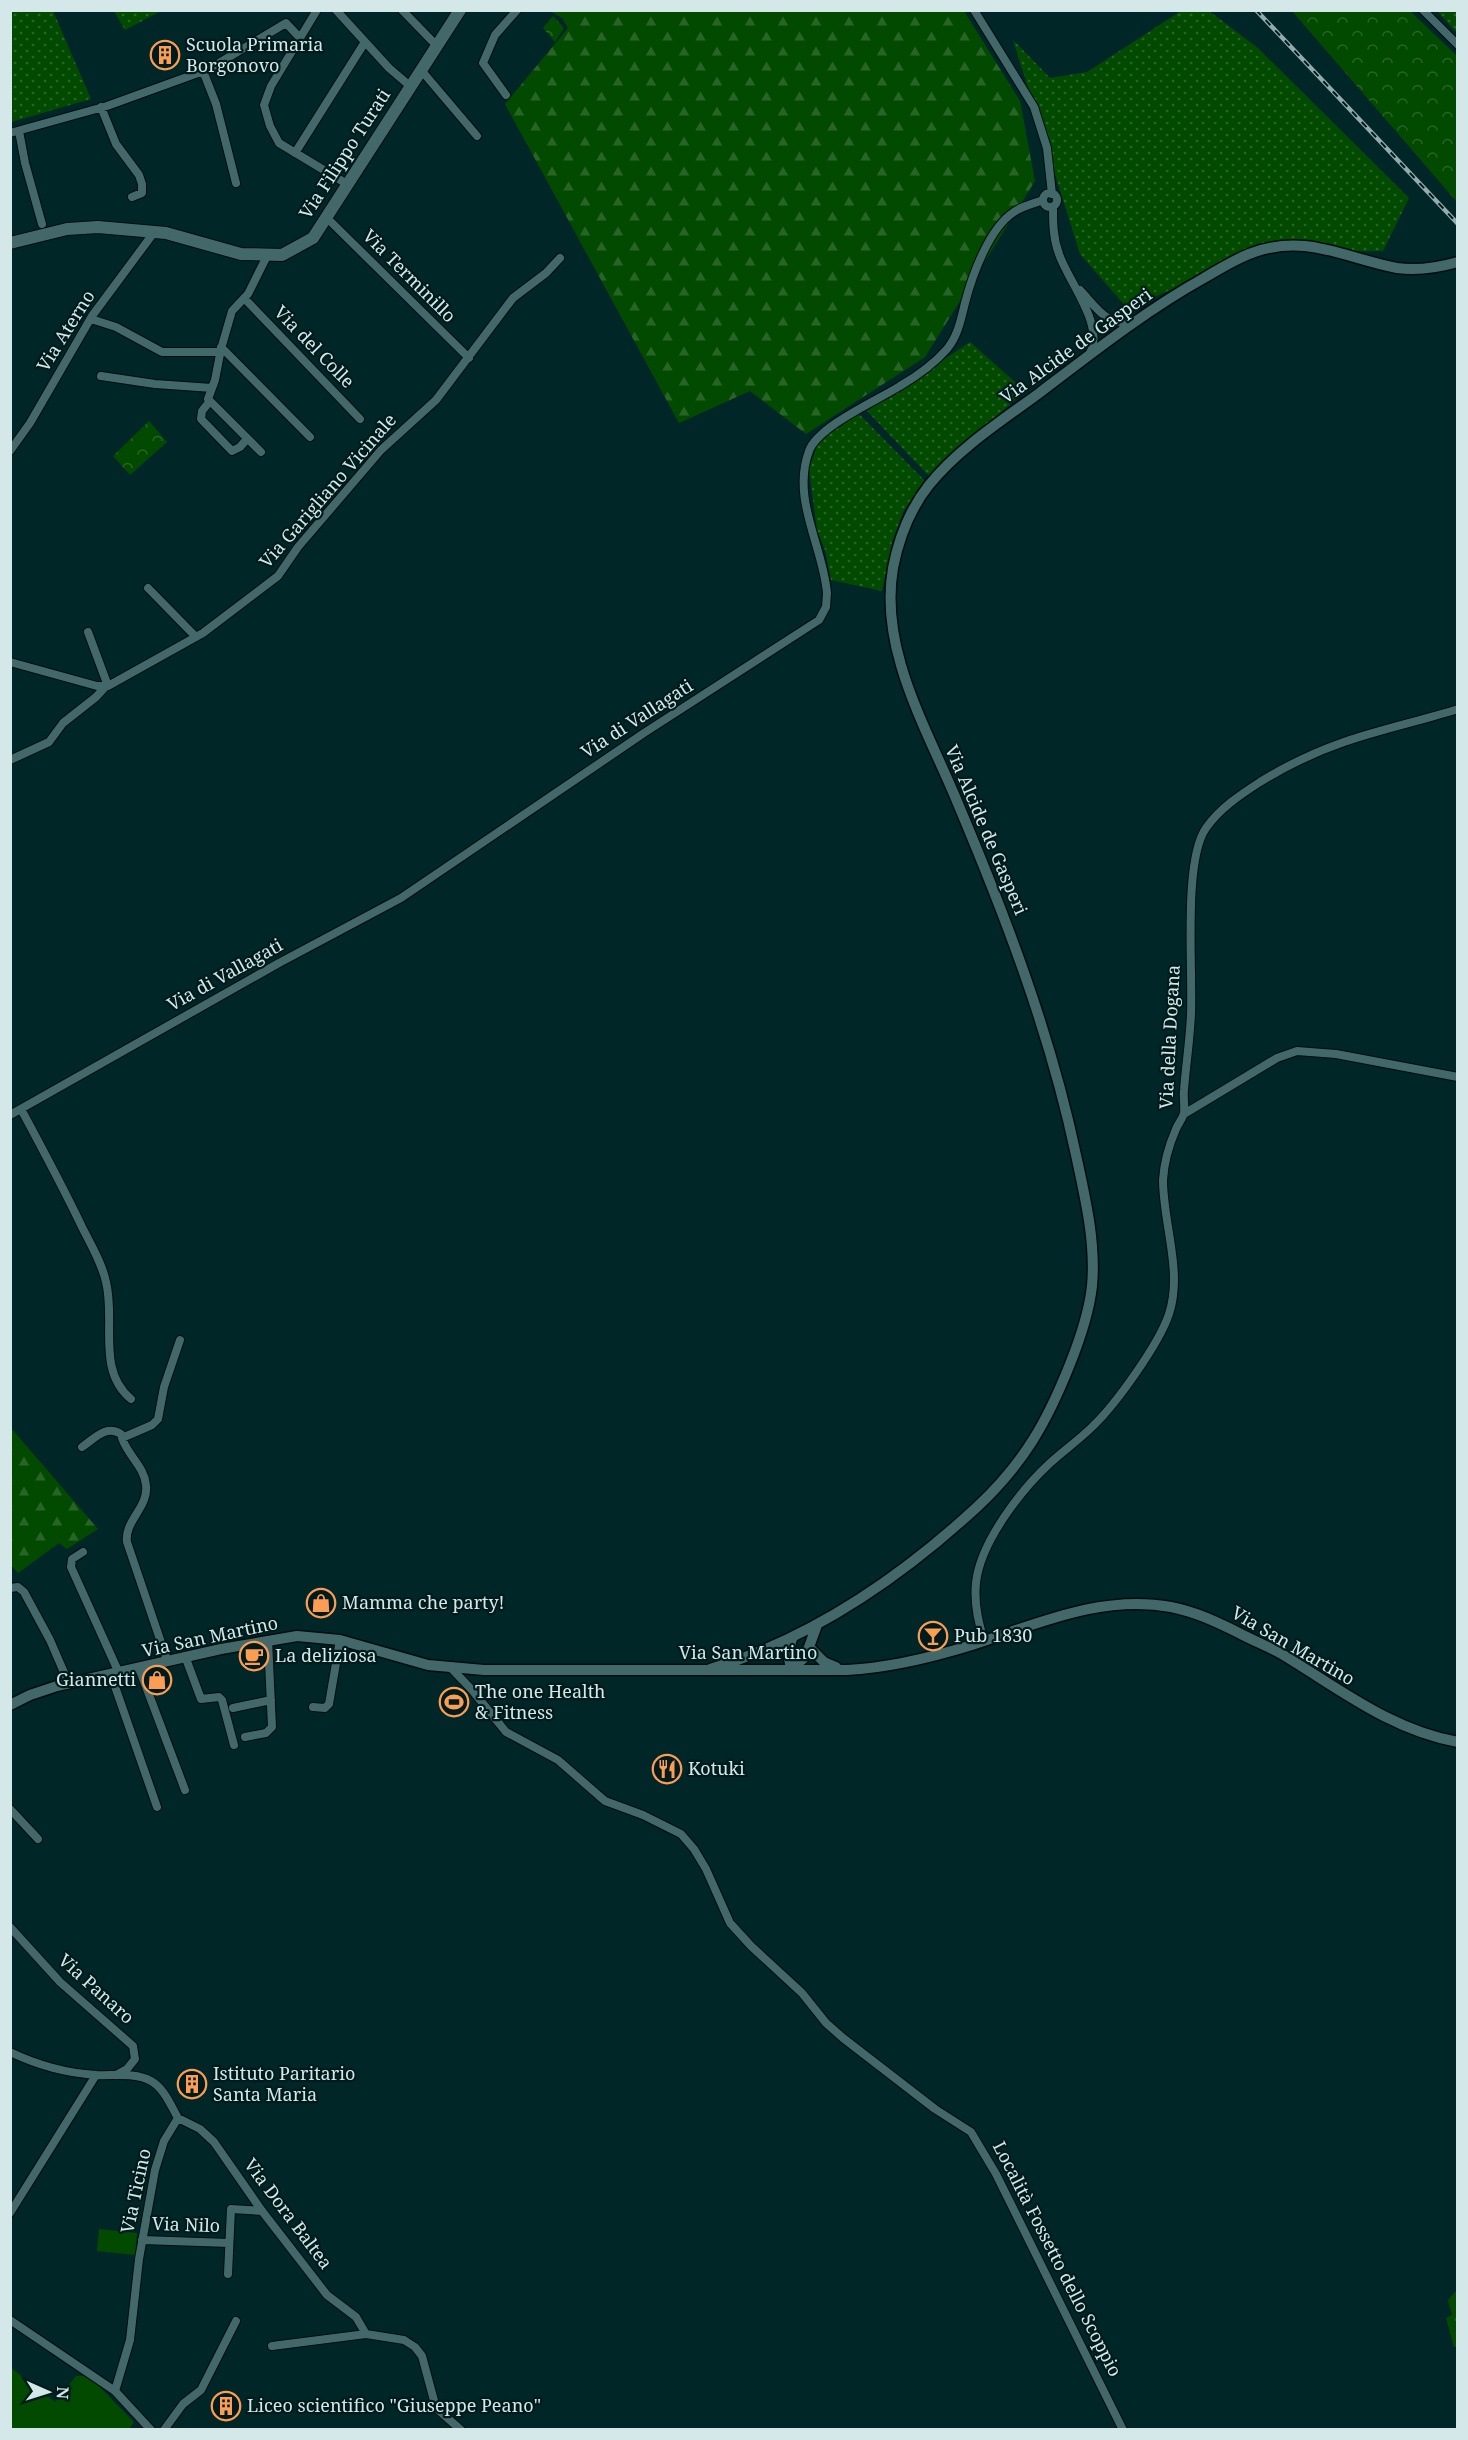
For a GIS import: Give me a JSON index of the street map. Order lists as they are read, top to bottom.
{
  "streets": {
    "main road": ["Via Filippo Turati"],
    "street": [
      "Via Terminillo",
      "Via Aterno",
      "Via Alcide de Gasperi",
      "Via del Colle",
      "Via Garigliano Vicinale",
      "Via di Vallagati",
      "Via della Dogana",
      "Via San Martino",
      "Via Panaro",
      "Via Ticino",
      "Via Dora Baltea",
      "Via Nilo",
      "Località Fossetto dello Scoppio"
    ]
  },
  "crossings": [
    ["Via Filippo Turati", "Via Terminillo"],
    ["Via Filippo Turati", "Via Aterno"],
    ["Via Terminillo", "Via Garigliano Vicinale"],
    ["Via Alcide de Gasperi", "Via San Martino"],
    ["Via della Dogana", "Via San Martino"],
    ["Via San Martino", "Località Fossetto dello Scoppio"],
    ["Via Ticino", "Via Dora Baltea"],
    ["Via Ticino", "Via Nilo"],
    ["Via Dora Baltea", "Via Nilo"]
  ],
  "places": {
    "building": ["Scuola Primaria Borgonovo", "Istituto Paritario Santa Maria", "Liceo scientifico \"Giuseppe Peano\""],
    "shop": ["Mamma che party!", "Giannetti"],
    "bar": ["Pub 1830"],
    "cafe": ["La deliziosa"],
    "sports": ["The one Health & Fitness"],
    "restaurant": ["Kotuki"]
  },
  "north": "right"
}
